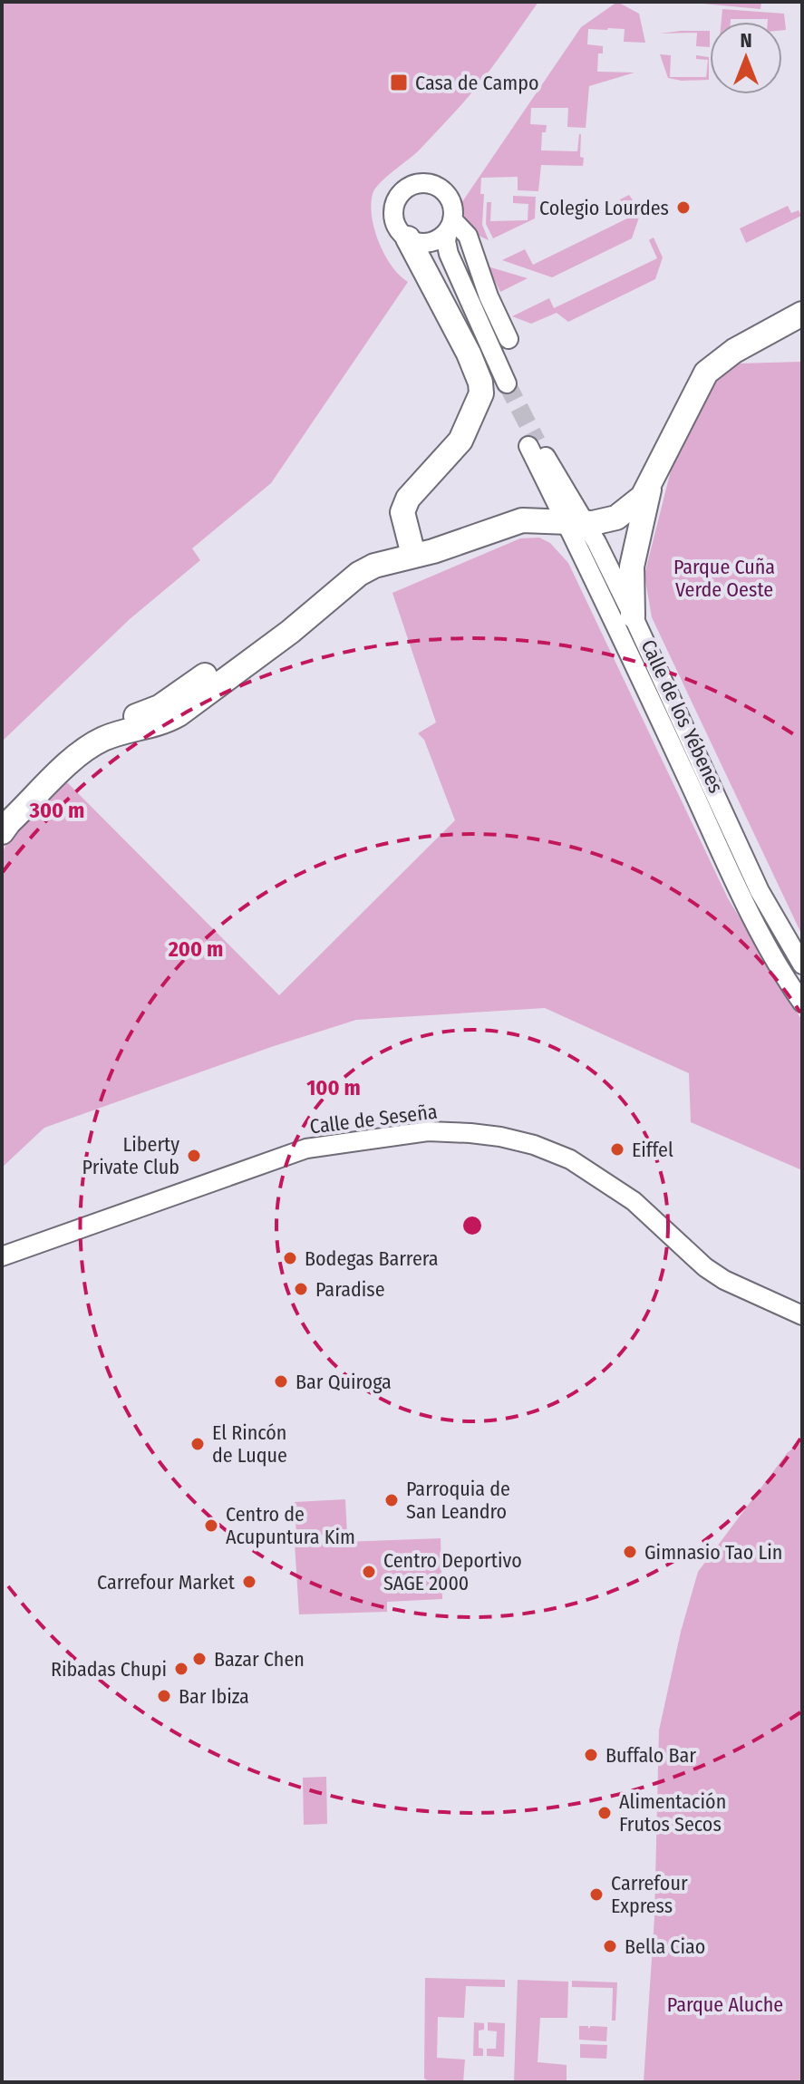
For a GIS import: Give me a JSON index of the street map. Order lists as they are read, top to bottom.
{
  "streets": {
    "street": ["Calle de los Yébenes", "Calle de Seseña"]
  },
  "parks": ["Parque Cuña Verde Oeste", "Parque Aluche"],
  "places": {
    "transit": ["Casa de Campo"],
    "other": [
      "Colegio Lourdes",
      "Eiffel",
      "Liberty Private Club",
      "Bodegas Barrera",
      "Paradise",
      "Bar Quiroga",
      "El Rincón de Luque",
      "Parroquia de San Leandro",
      "Centro de Acupuntura Kim",
      "Gimnasio Tao Lin",
      "Centro Deportivo SAGE 2000",
      "Carrefour Market",
      "Bazar Chen",
      "Ribadas Chupi",
      "Bar Ibiza",
      "Buffalo Bar",
      "Alimentación Frutos Secos",
      "Carrefour Express",
      "Bella Ciao"
    ]
  },
  "north": "top",
  "rings": ["300 m", "200 m", "100 m"]
}
